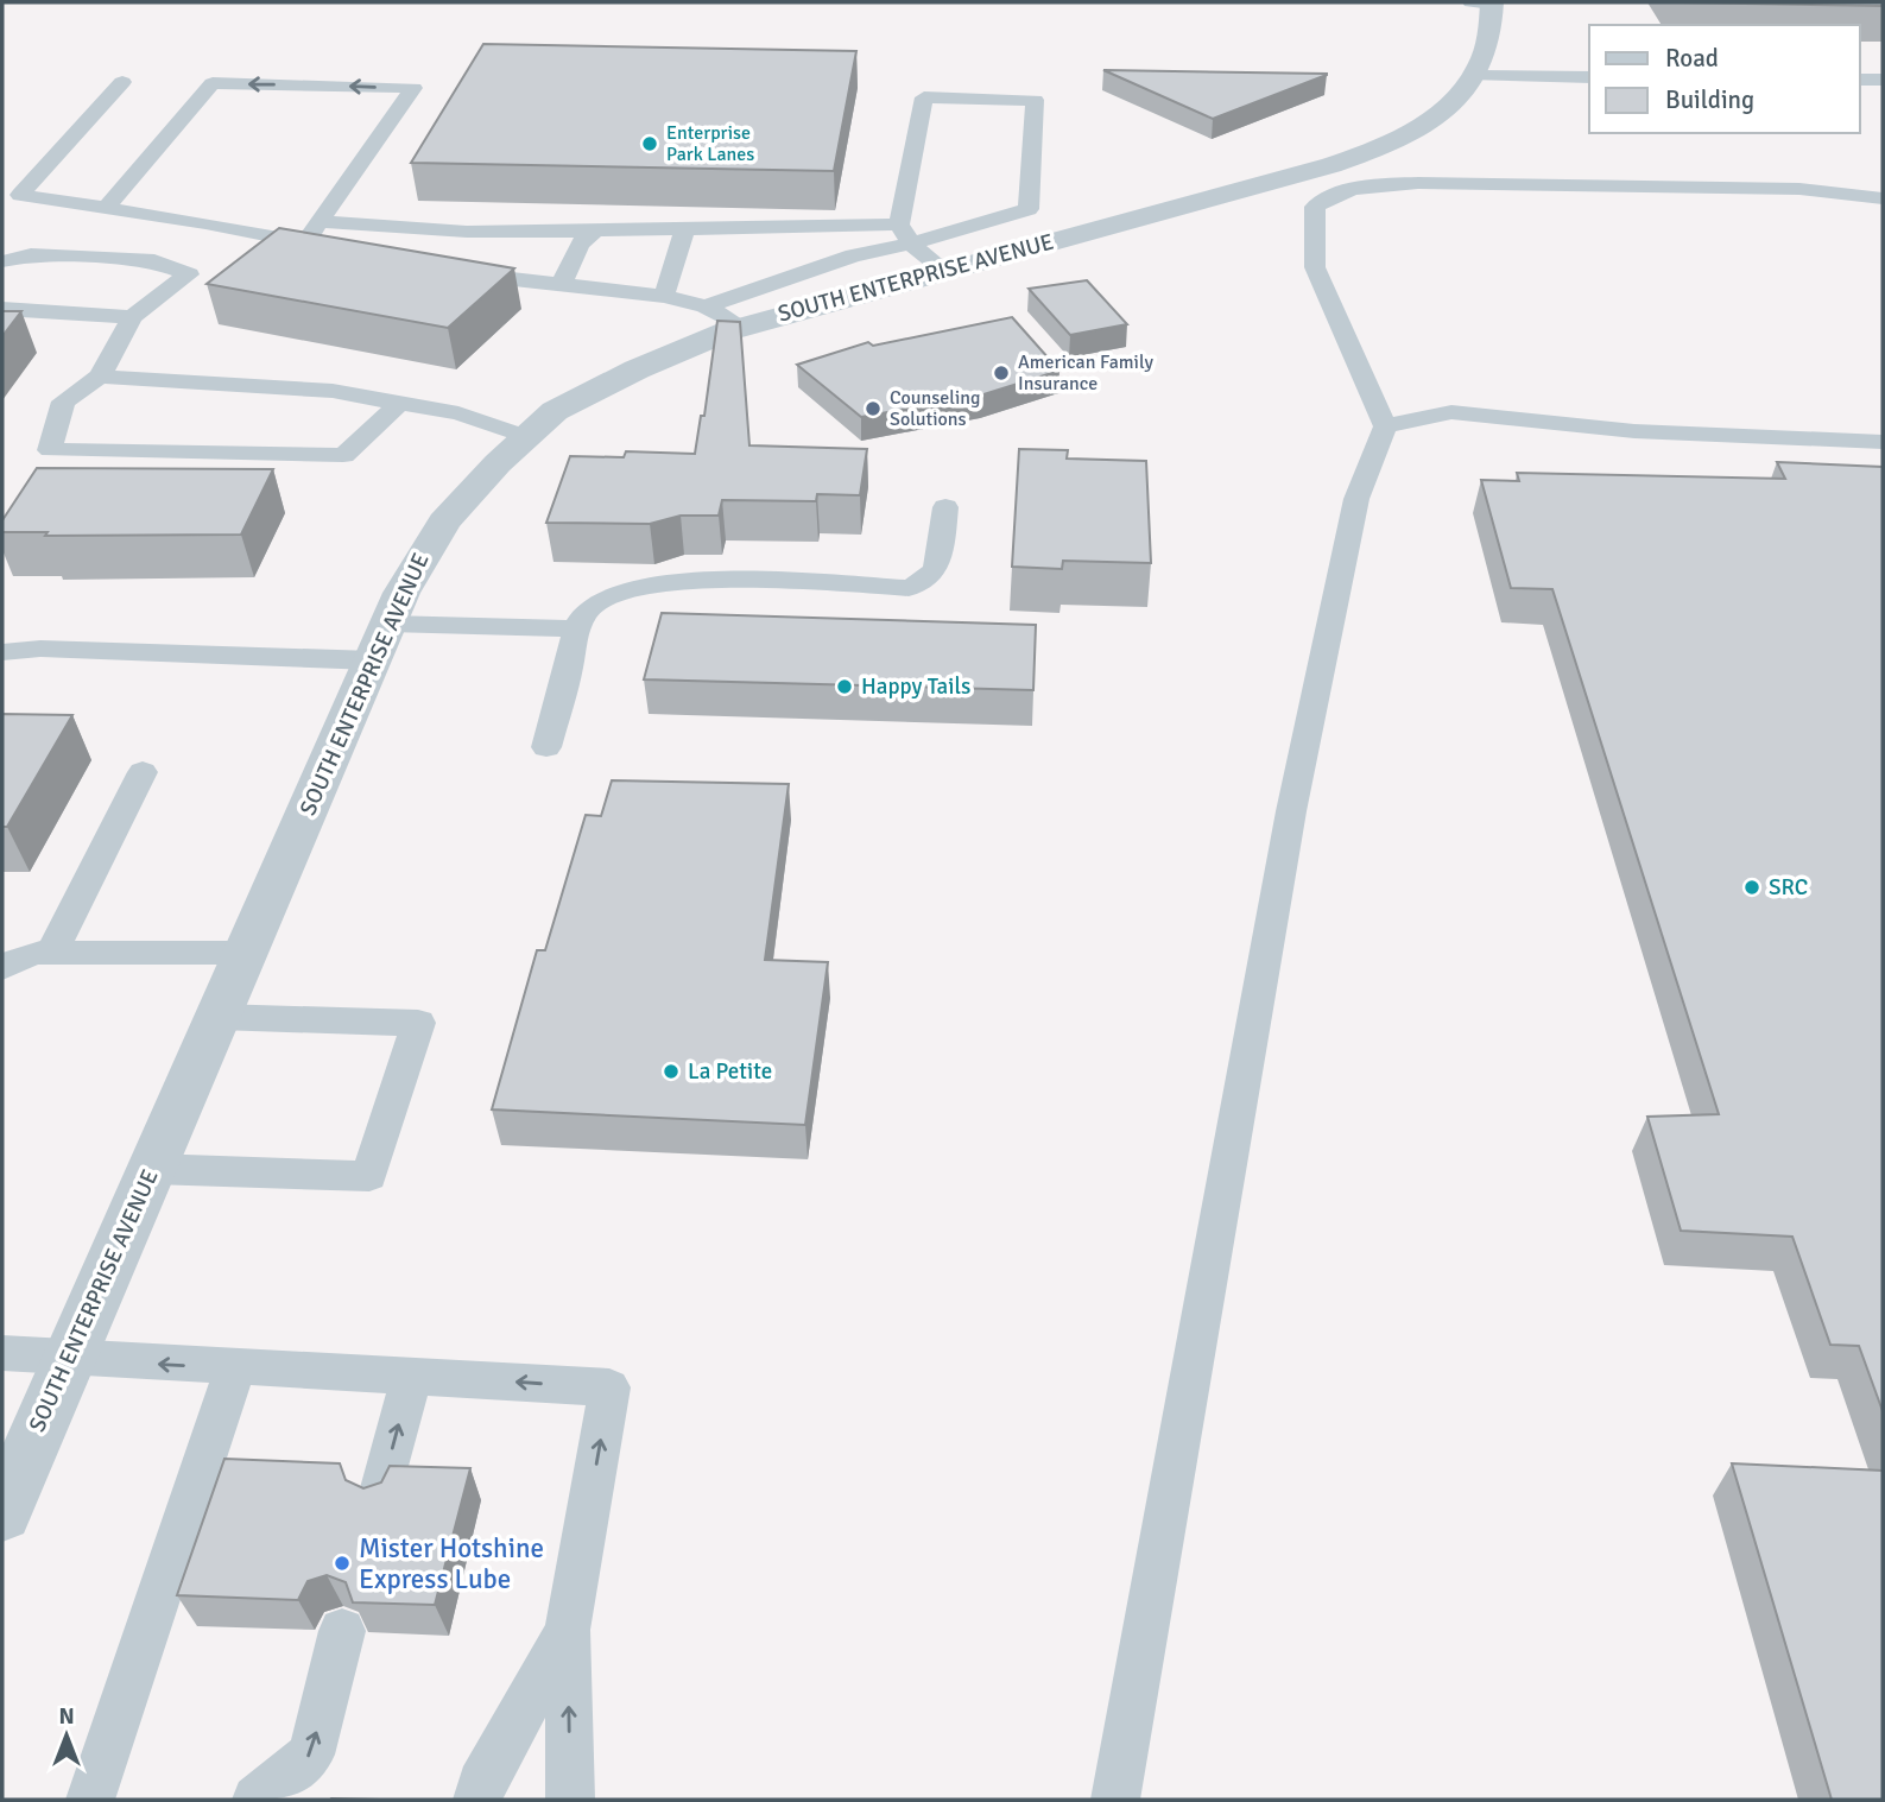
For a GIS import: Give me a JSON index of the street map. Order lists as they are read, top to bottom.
{
  "streets": {
    "street": ["SOUTH ENTERPRISE AVENUE"]
  },
  "places": [
    "Enterprise Park Lanes",
    "American Family Insurance",
    "Counseling Solutions",
    "Happy Tails",
    "SRC",
    "La Petite",
    "Mister Hotshine Express Lube"
  ],
  "legend": ["Road", "Building"],
  "north": "top"
}
